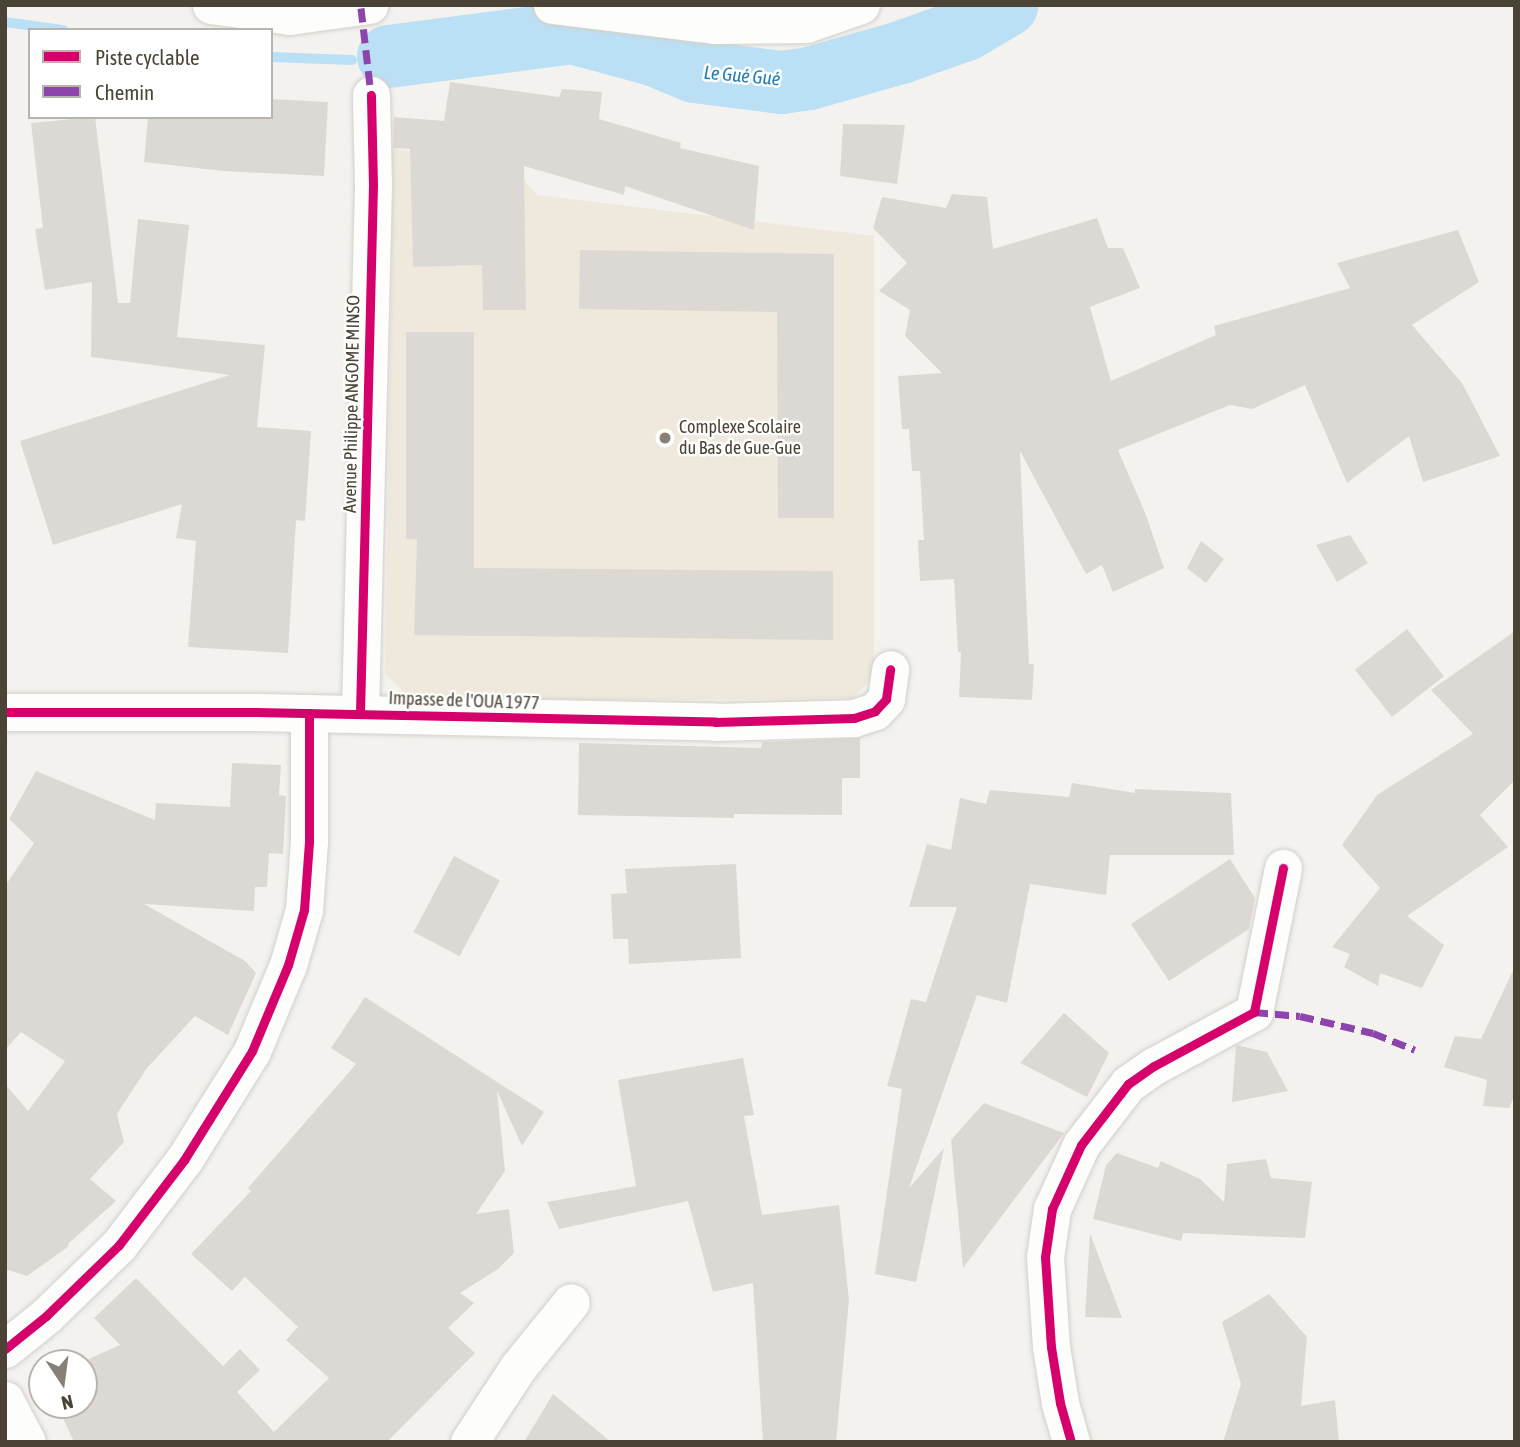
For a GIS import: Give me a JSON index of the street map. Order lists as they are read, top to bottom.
{
  "streets": {
    "street": ["Avenue Philippe ANGOME MINSO", "Impasse de l'OUA 1977"]
  },
  "crossings": [
    ["Avenue Philippe ANGOME MINSO", "Impasse de l'OUA 1977"]
  ],
  "water": ["Le Gué Gué"],
  "places": ["Complexe Scolaire du Bas de Gue-Gue"],
  "legend": ["Piste cyclable", "Chemin"],
  "north": "bottom"
}
